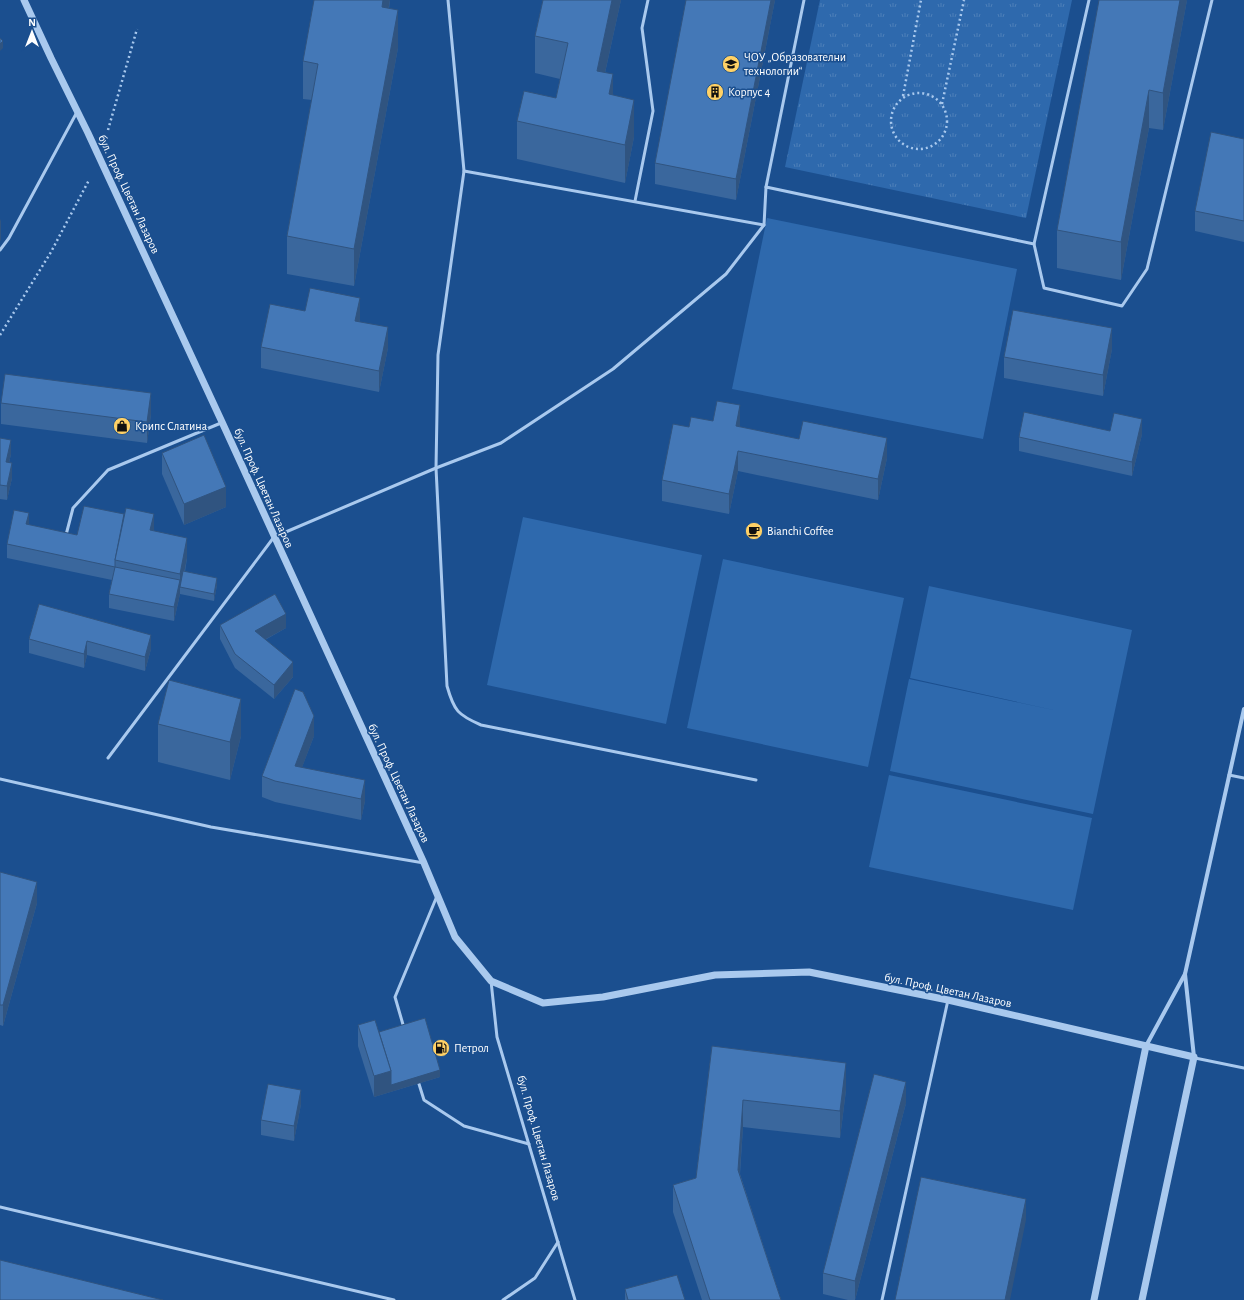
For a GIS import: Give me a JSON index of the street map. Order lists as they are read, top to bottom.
{
  "streets": {
    "street": ["бул. Проф. Цветан Лазаров"]
  },
  "places": {
    "school or university": ["ЧОУ „Образователни технологии“"],
    "building": ["Корпус 4"],
    "shop": ["Крипс Слатина"],
    "cafe": ["Bianchi Coffee"],
    "fuel station": ["Петрол"]
  },
  "north": "top"
}
